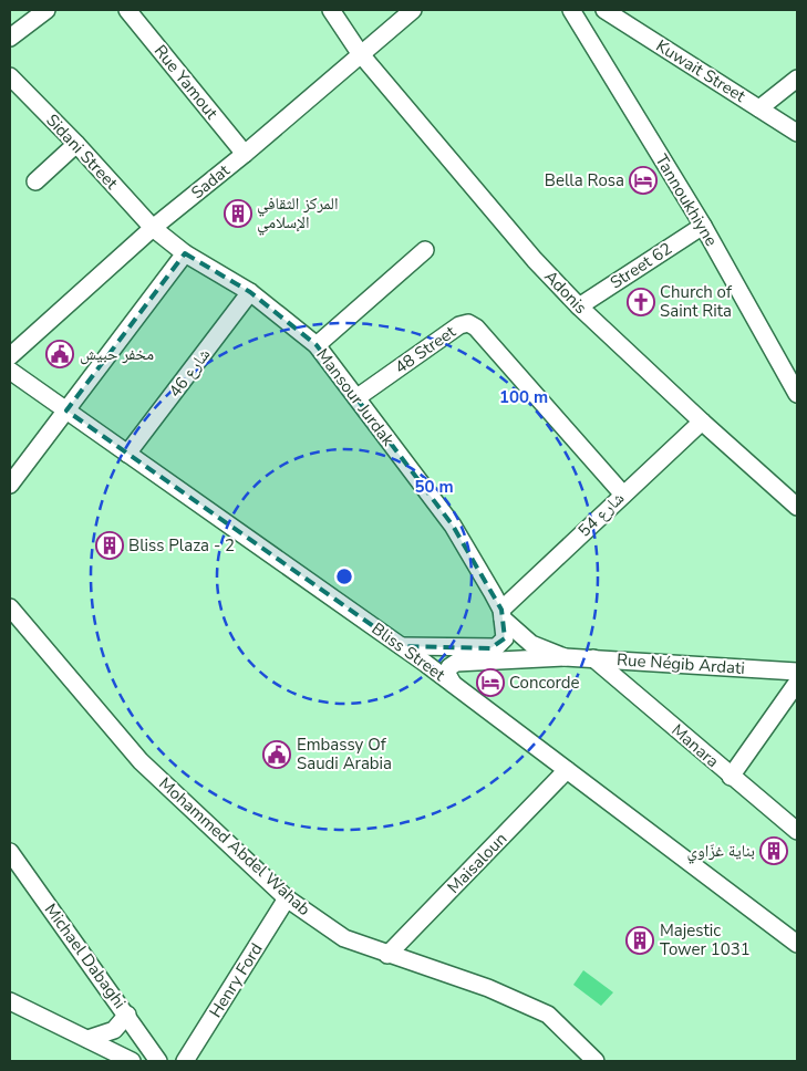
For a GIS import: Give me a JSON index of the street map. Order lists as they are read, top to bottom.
{
  "streets": {
    "street": [
      "Kuwait Street",
      "Rue Yamout",
      "Sidani Street",
      "Sadat",
      "Tannoukhiyne",
      "Street 62",
      "Adonis",
      "48 Street",
      "شارع 46",
      "Mansour Jurdak",
      "شارع 54",
      "Bliss Street",
      "Rue Négib Ardati",
      "Manara",
      "Mohammed Abdel Wahab",
      "Maisaloun",
      "Michael Dabaghi",
      "Henry Ford"
    ]
  },
  "crossings": [
    ["Rue Yamout", "Sadat"],
    ["Sidani Street", "Sadat"],
    ["Sidani Street", "Mansour Jurdak"],
    ["Sadat", "Adonis"],
    ["Sadat", "Mansour Jurdak"],
    ["Tannoukhiyne", "Street 62"],
    ["Street 62", "Adonis"],
    ["Adonis", "شارع 54"],
    ["48 Street", "Mansour Jurdak"],
    ["48 Street", "شارع 54"],
    ["شارع 46", "Mansour Jurdak"],
    ["شارع 46", "Bliss Street"],
    ["Mansour Jurdak", "شارع 54"],
    ["Mansour Jurdak", "Rue Négib Ardati"],
    ["Bliss Street", "Maisaloun"],
    ["Rue Négib Ardati", "Manara"],
    ["Mohammed Abdel Wahab", "Maisaloun"],
    ["Mohammed Abdel Wahab", "Henry Ford"]
  ],
  "places": {
    "hotel": ["Bella Rosa", "Concorde"],
    "building": [
      "المركز الثقافي الإسلامي",
      "Bliss Plaza - 2",
      "بناية غزّاوي",
      "Majestic Tower 1031"
    ],
    "church": ["Church of Saint Rita"],
    "public building": ["مخفر حبيش", "Embassy Of Saudi Arabia"]
  },
  "rings": ["100 m", "50 m"]
}
